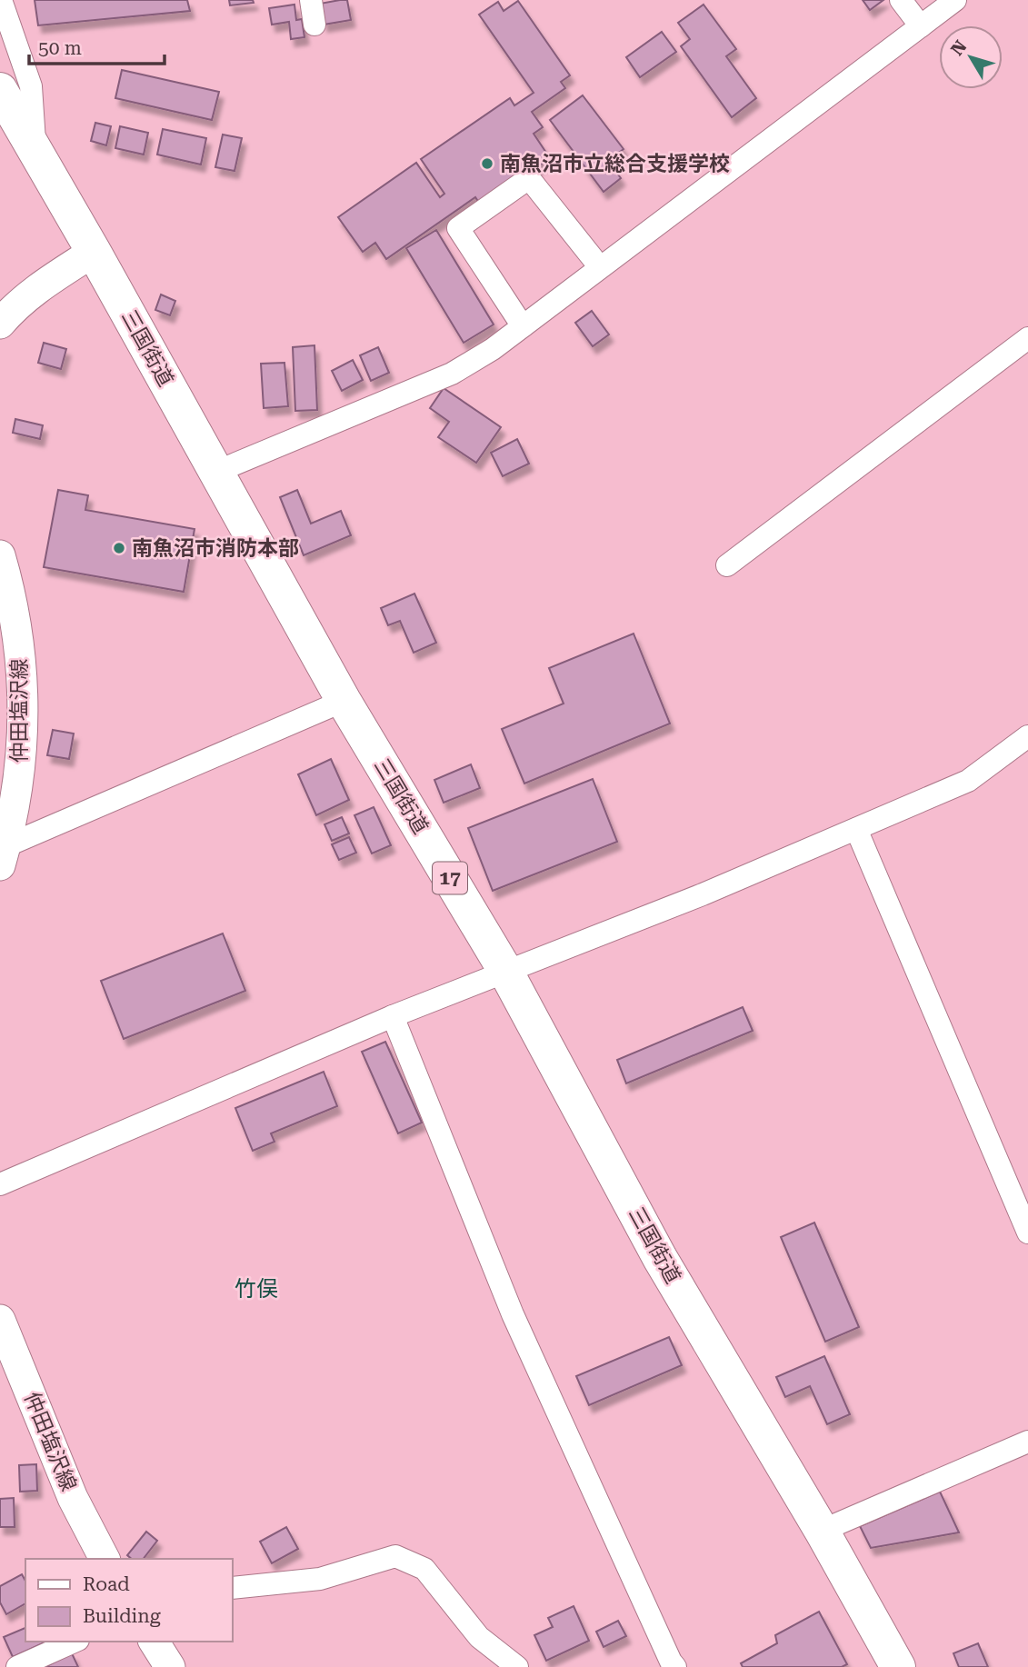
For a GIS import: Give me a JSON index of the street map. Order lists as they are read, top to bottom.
{
  "streets": {
    "highway": ["三国街道", "17"],
    "main road": ["仲田塩沢線"]
  },
  "districts": ["竹俣"],
  "places": ["南魚沼市立総合支援学校", "南魚沼市消防本部"],
  "legend": ["Road", "Building"],
  "scale_bar": "50 m",
  "north": "top left"
}
